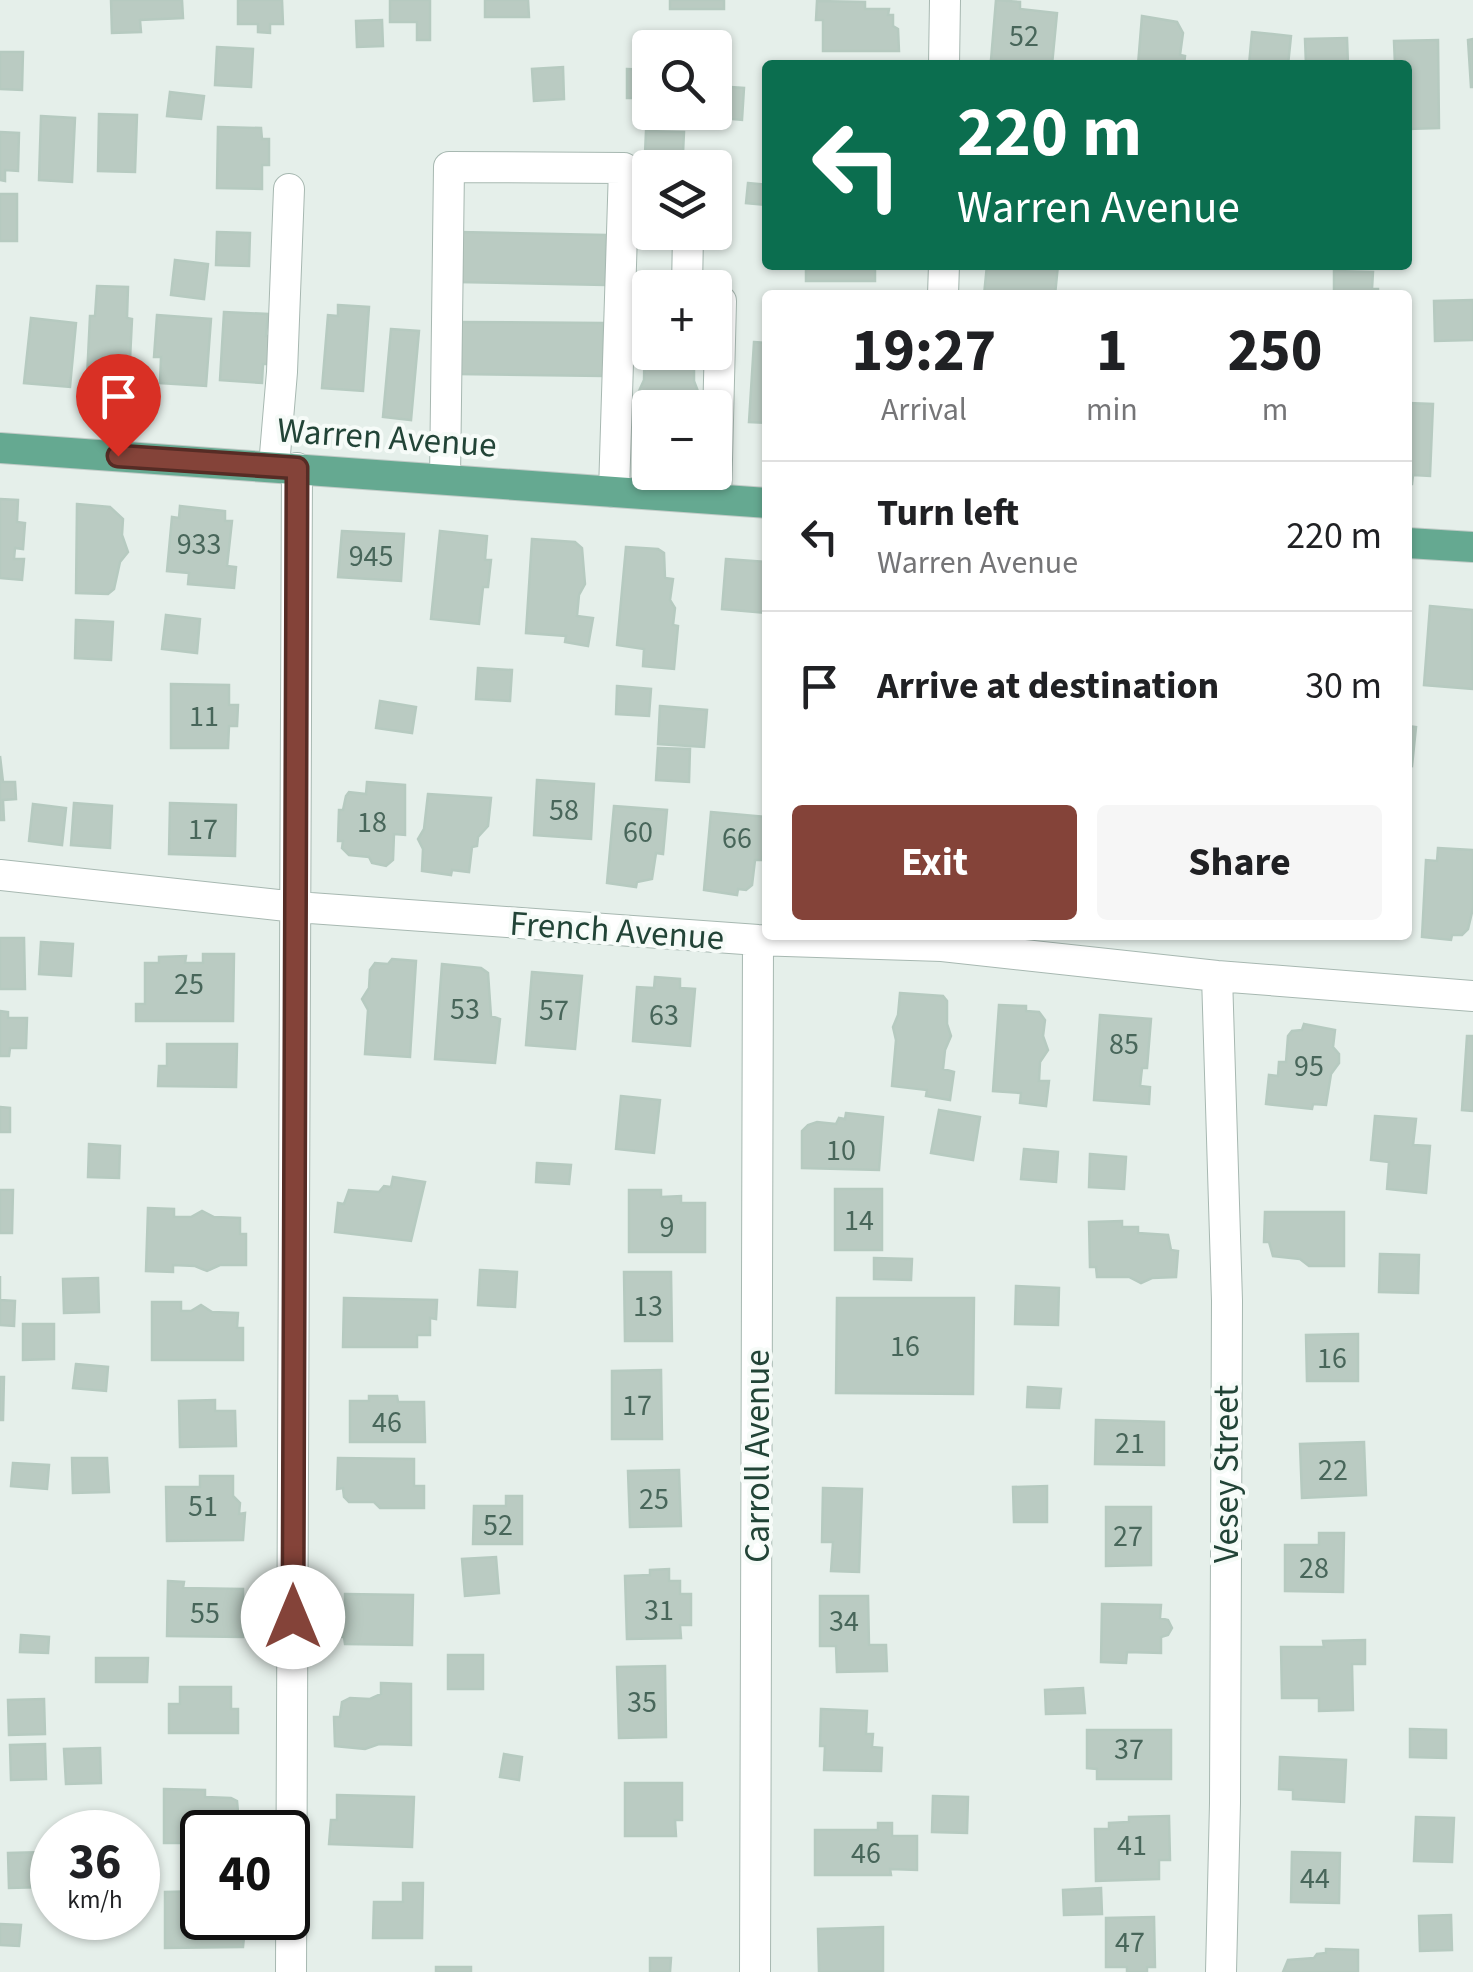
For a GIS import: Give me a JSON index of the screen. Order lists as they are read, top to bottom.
{
  "streets": {
    "main road": ["Warren Avenue"],
    "street": ["French Avenue", "Carroll Avenue", "Vesey Street"]
  },
  "crossings": [
    ["French Avenue", "Carroll Avenue"],
    ["French Avenue", "Vesey Street"]
  ],
  "house_numbers": [
    "52",
    "933",
    "945",
    "11",
    "58",
    "18",
    "17",
    "60",
    "66",
    "25",
    "53",
    "57",
    "63",
    "85",
    "95",
    "10",
    "14",
    "9",
    "13",
    "16",
    "16",
    "17",
    "46",
    "21",
    "22",
    "25",
    "51",
    "52",
    "27",
    "28",
    "31",
    "55",
    "34",
    "35",
    "37",
    "41",
    "46",
    "44",
    "47"
  ],
  "page": {
    "map_buttons": ["+", "−"],
    "turn": ["220 m", "Warren Avenue"],
    "eta": [
      "19:27",
      "Arrival",
      "1",
      "min",
      "250",
      "m"
    ],
    "list": [
      {
        "name": "Turn left",
        "note": "Warren Avenue",
        "value": "220 m"
      },
      {
        "name": "Arrive at destination",
        "value": "30 m"
      }
    ],
    "buttons": ["Exit", "Share"],
    "speed": "36 km/h",
    "limit": "40"
  }
}
